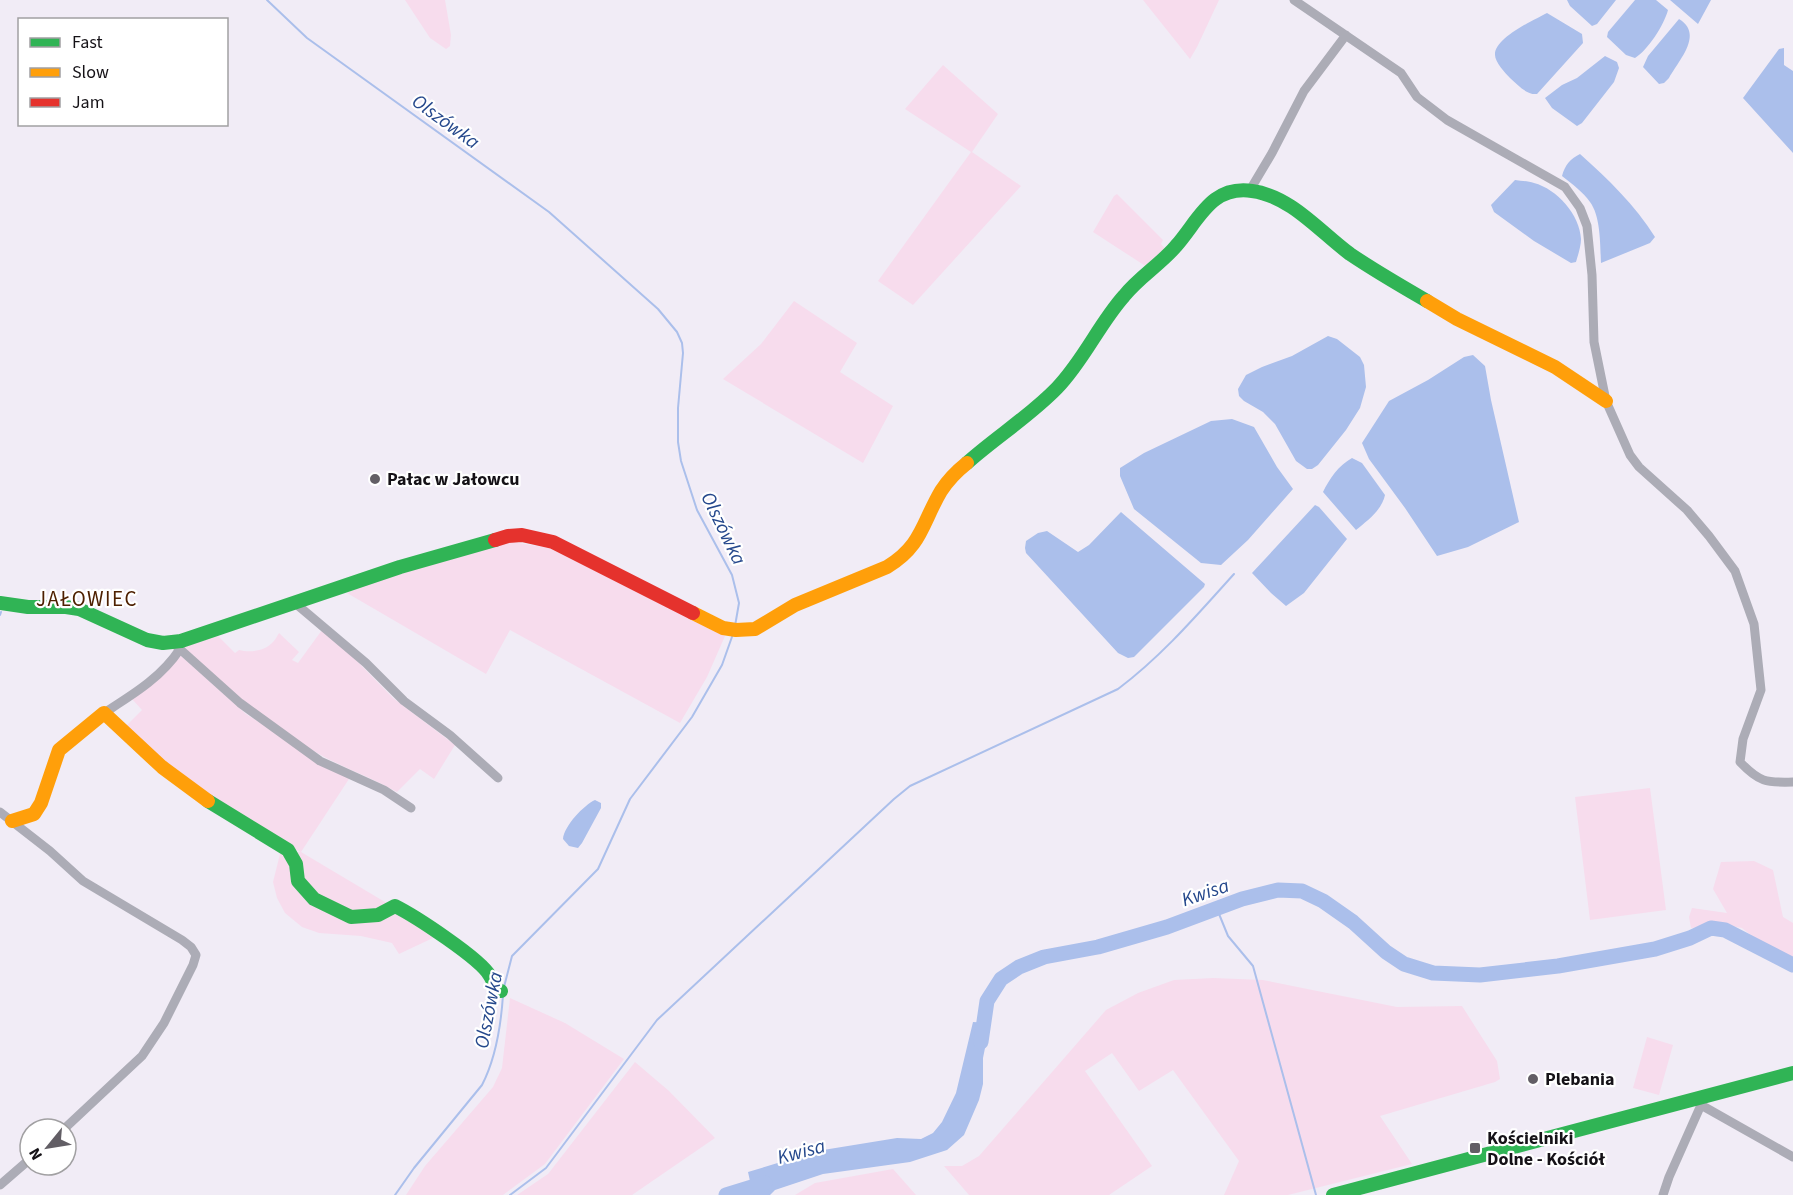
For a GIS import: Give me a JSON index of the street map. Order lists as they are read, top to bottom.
{
  "districts": ["JAŁOWIEC"],
  "water": ["Olszówka", "Kwisa"],
  "places": {
    "other": ["Pałac w Jałowcu", "Plebania"],
    "transit": ["Kościelniki Dolne - Kościół"]
  },
  "legend": ["Fast", "Slow", "Jam"],
  "north": "bottom left"
}
